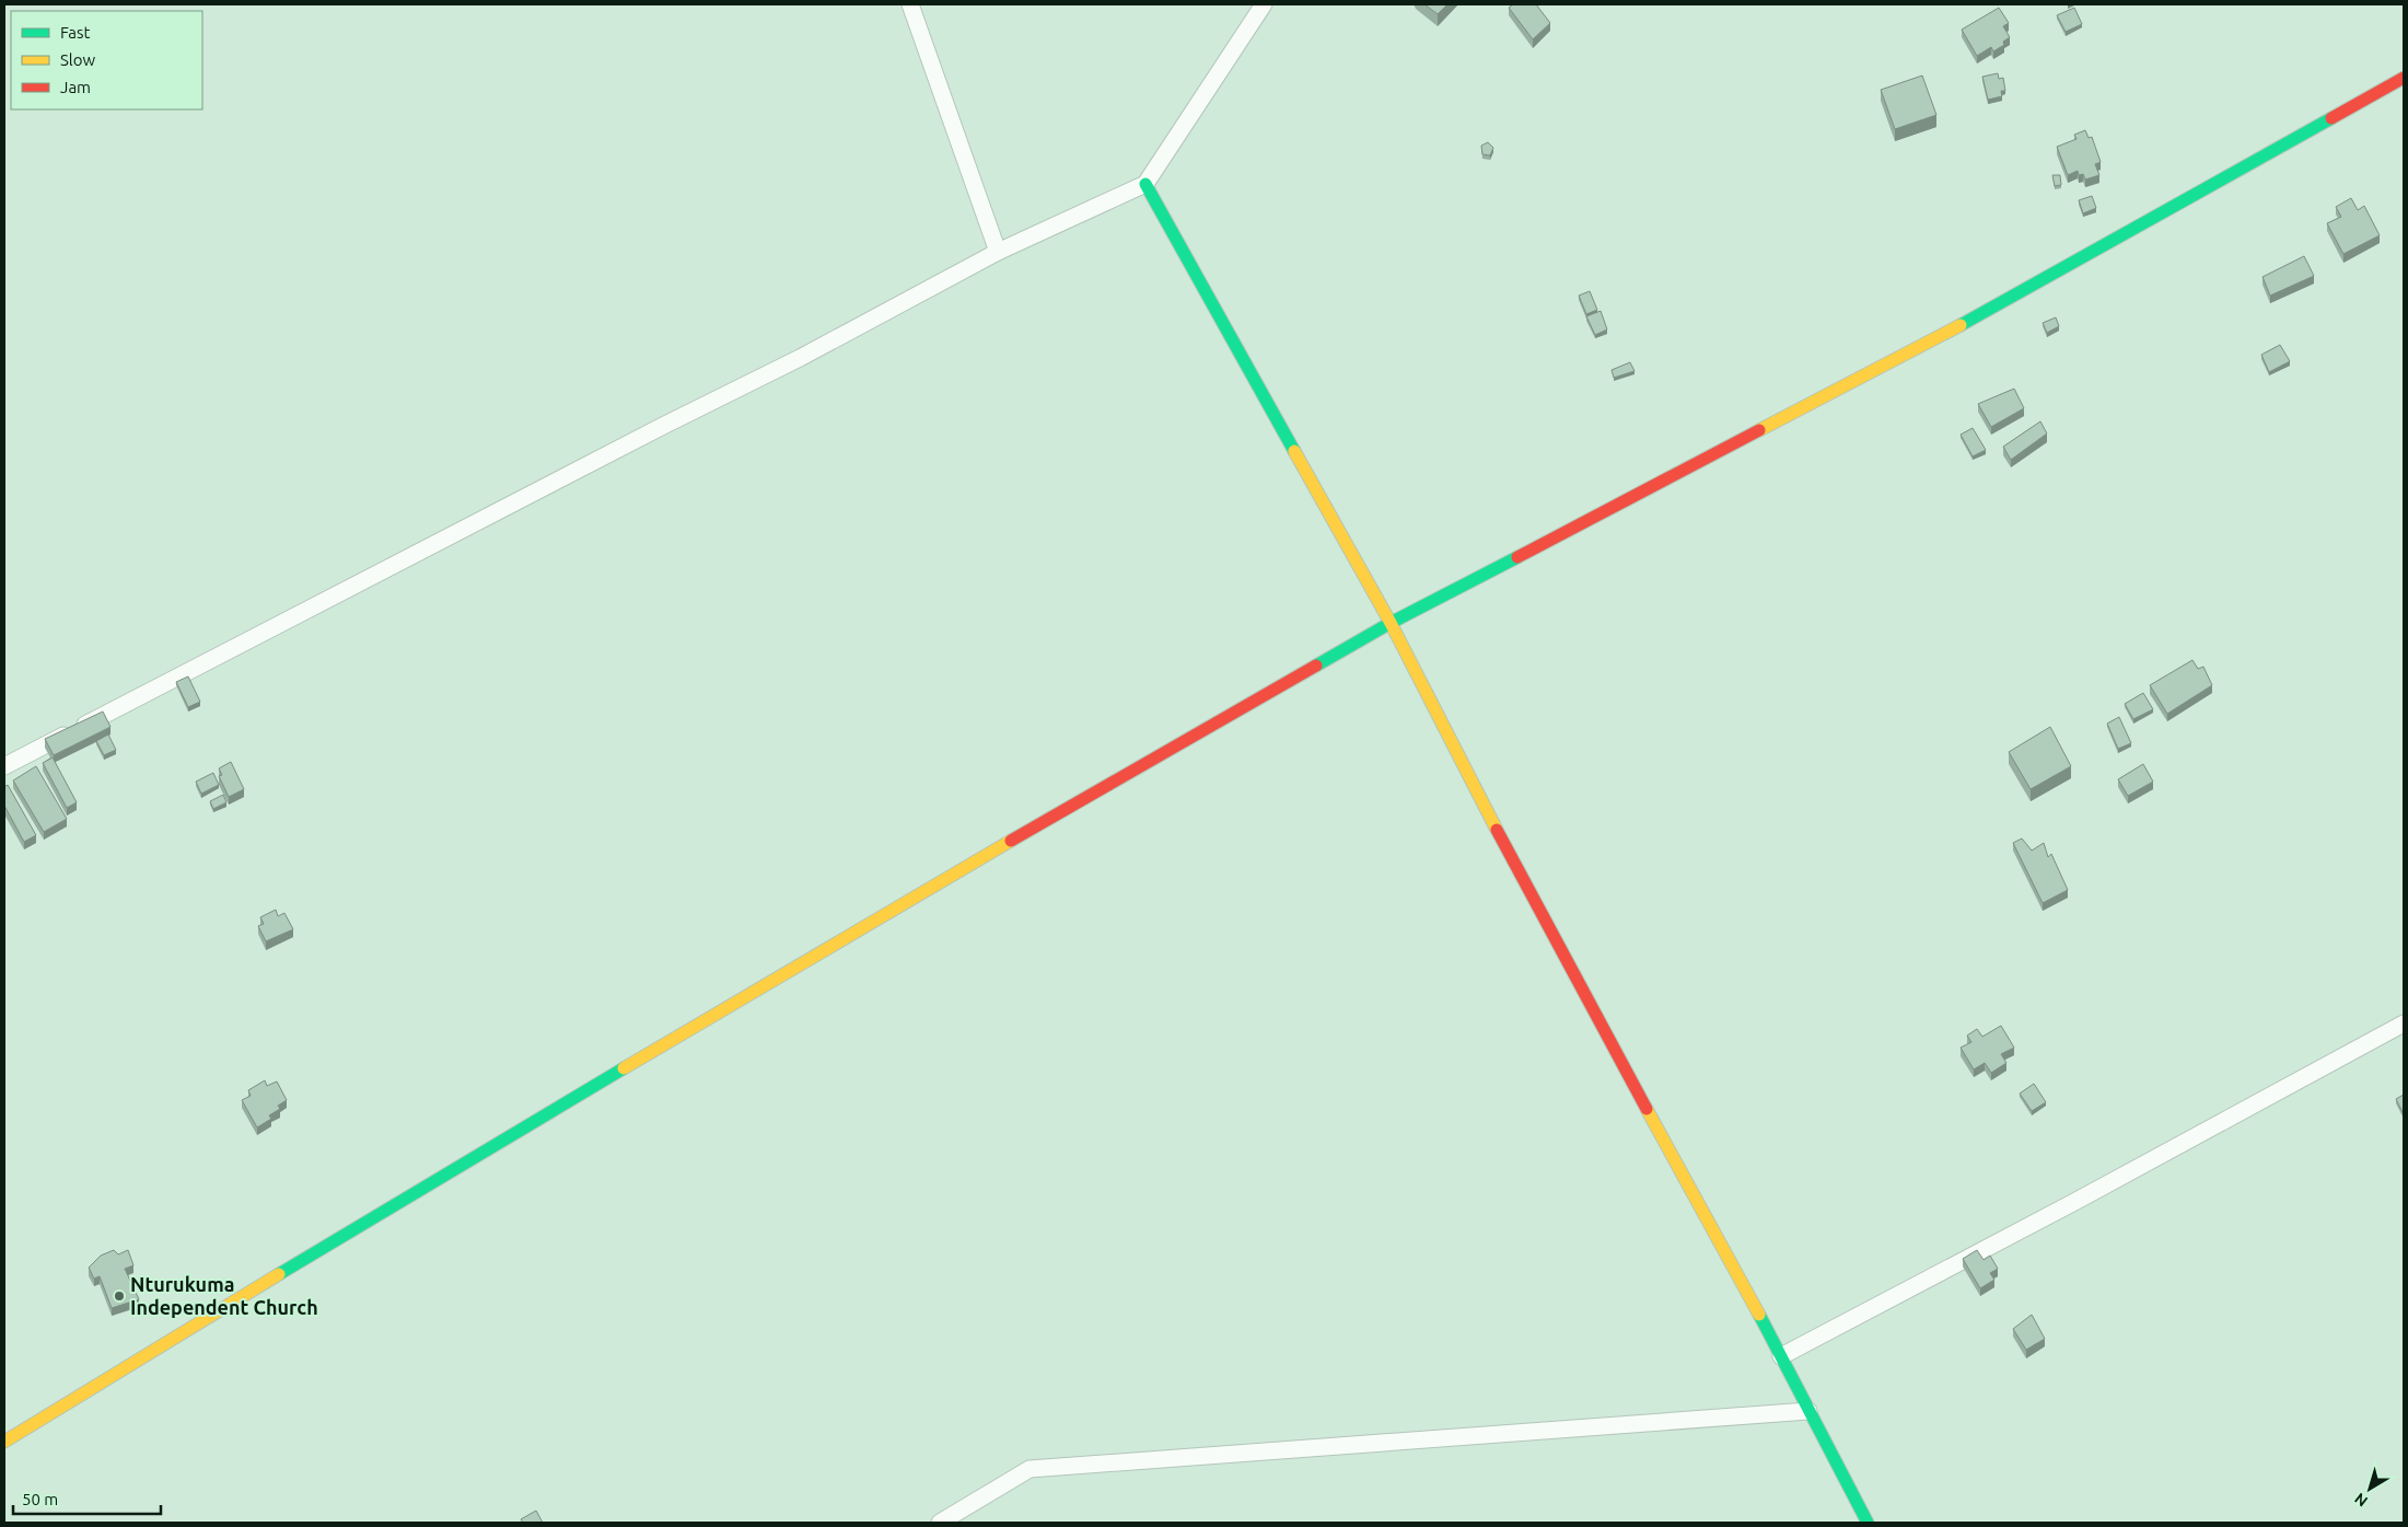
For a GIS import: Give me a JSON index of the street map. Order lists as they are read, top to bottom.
{
  "places": ["Nturukuma Independent Church"],
  "legend": ["Fast", "Slow", "Jam"],
  "scale_bar": "50 m",
  "north": "bottom left"
}
